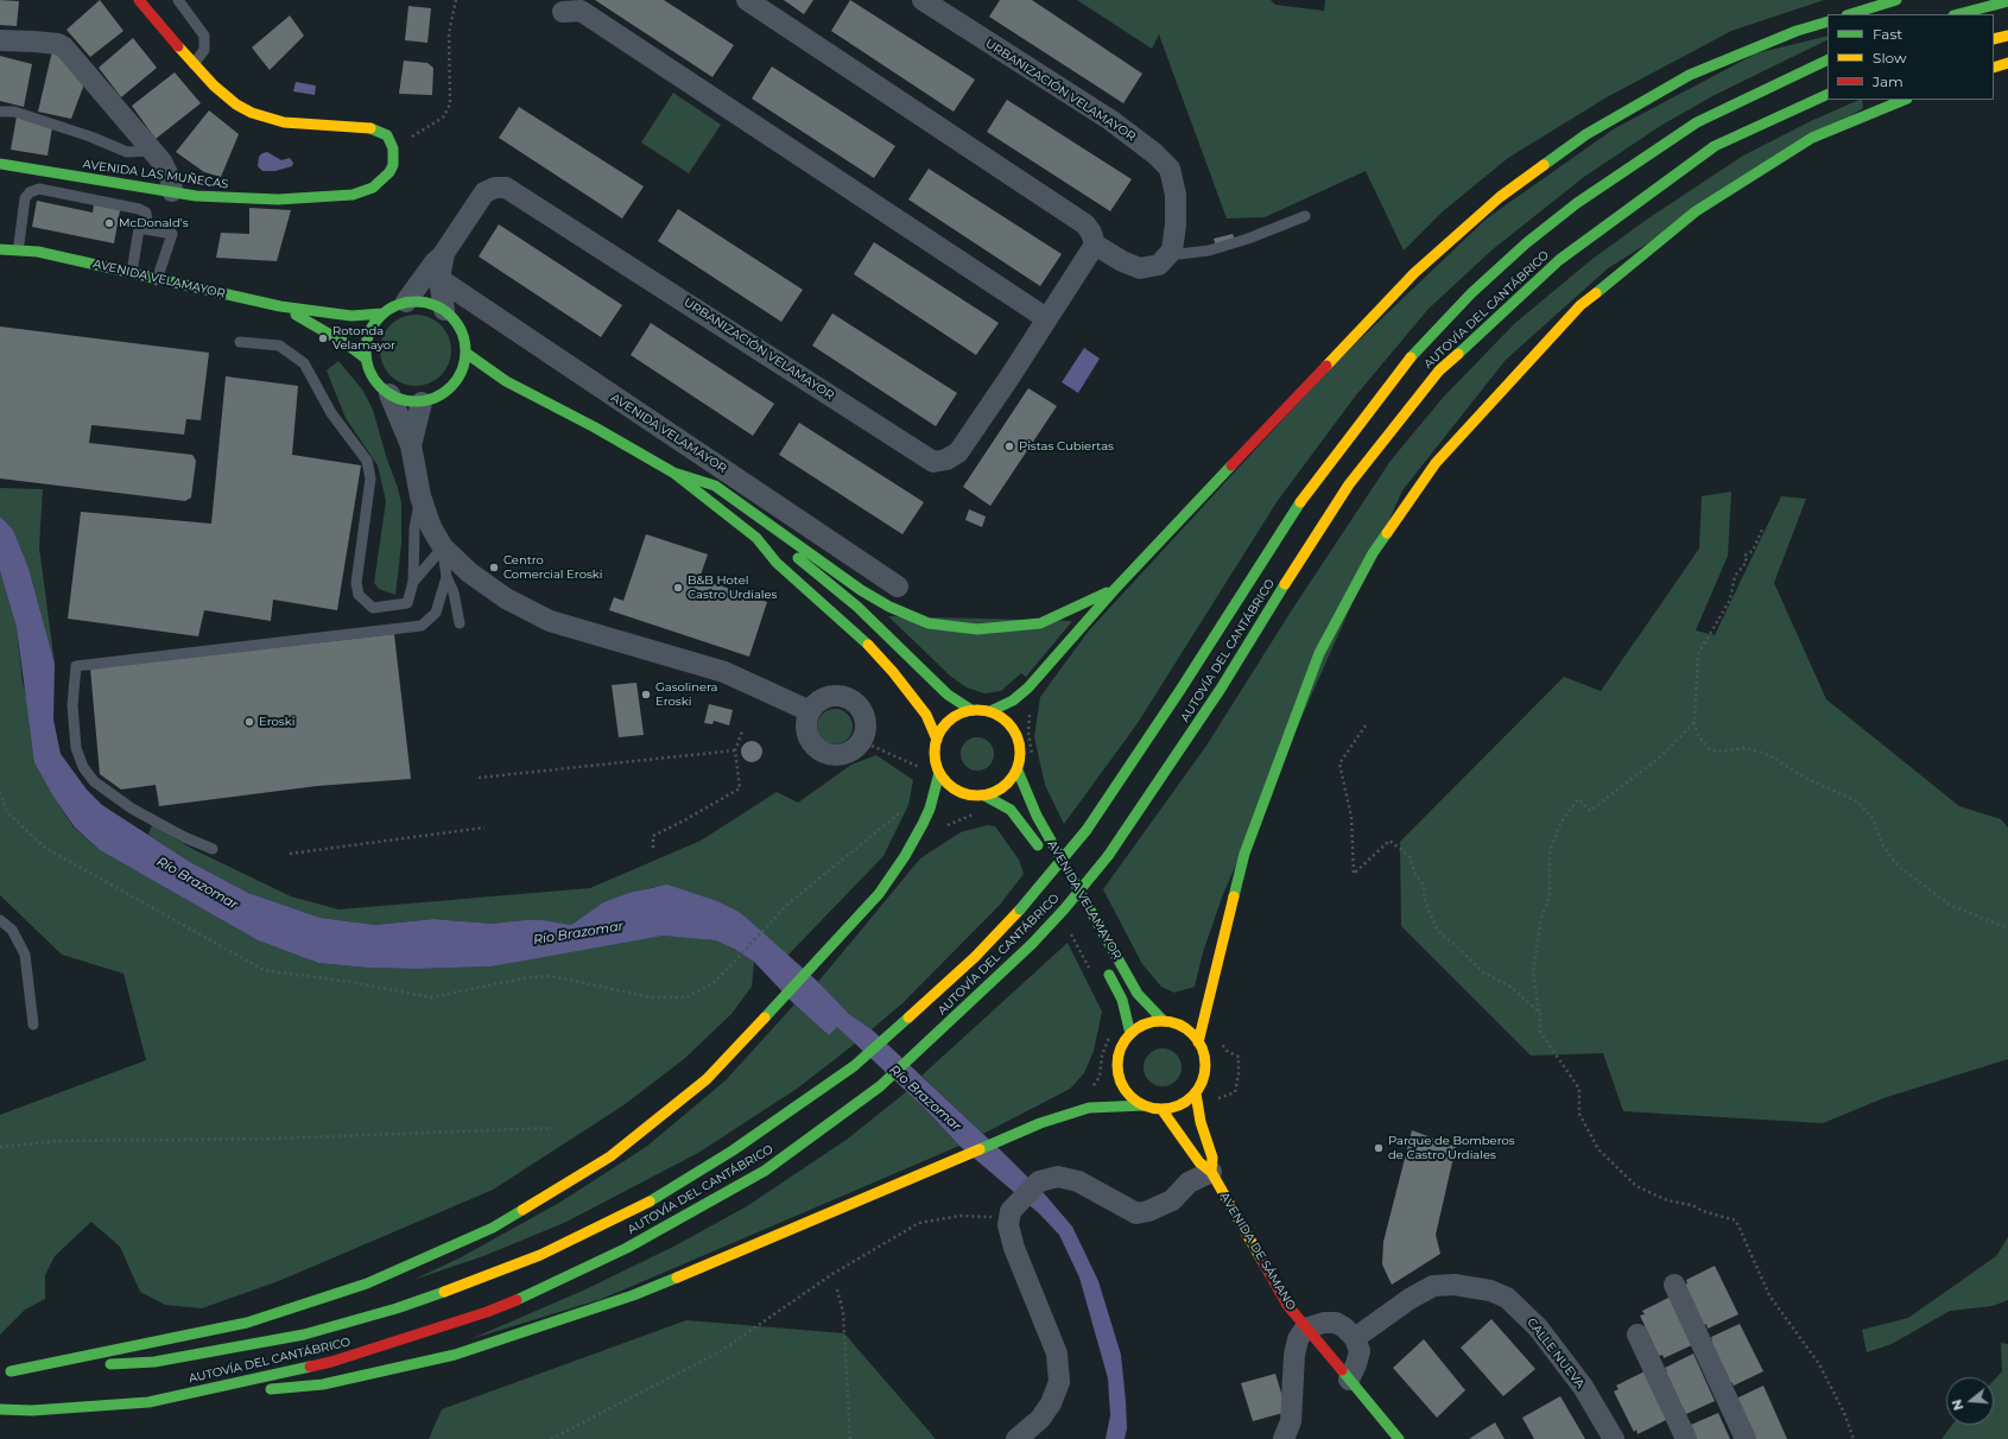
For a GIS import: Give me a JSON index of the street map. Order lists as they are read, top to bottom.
{
  "streets": {
    "main road": [
      "AVENIDA LAS MUÑECAS",
      "AVENIDA VELAMAYOR",
      "AUTOVÍA DEL CANTÁBRICO",
      "AVENIDA DE SÁMANO"
    ],
    "street": ["URBANIZACIÓN VELAMAYOR", "CALLE NUEVA"]
  },
  "crossings": [
    ["URBANIZACIÓN VELAMAYOR", "AVENIDA VELAMAYOR"],
    ["AVENIDA VELAMAYOR", "AVENIDA DE SÁMANO"]
  ],
  "water": ["Río Brazomar"],
  "places": [
    "McDonald's",
    "Rotonda Velamayor",
    "Pistas Cubiertas",
    "Centro Comercial Eroski",
    "B&B Hotel Castro Urdiales",
    "Gasolinera Eroski",
    "Eroski",
    "Parque de Bomberos de Castro Urdiales"
  ],
  "legend": ["Fast", "Slow", "Jam"],
  "north": "left"
}
